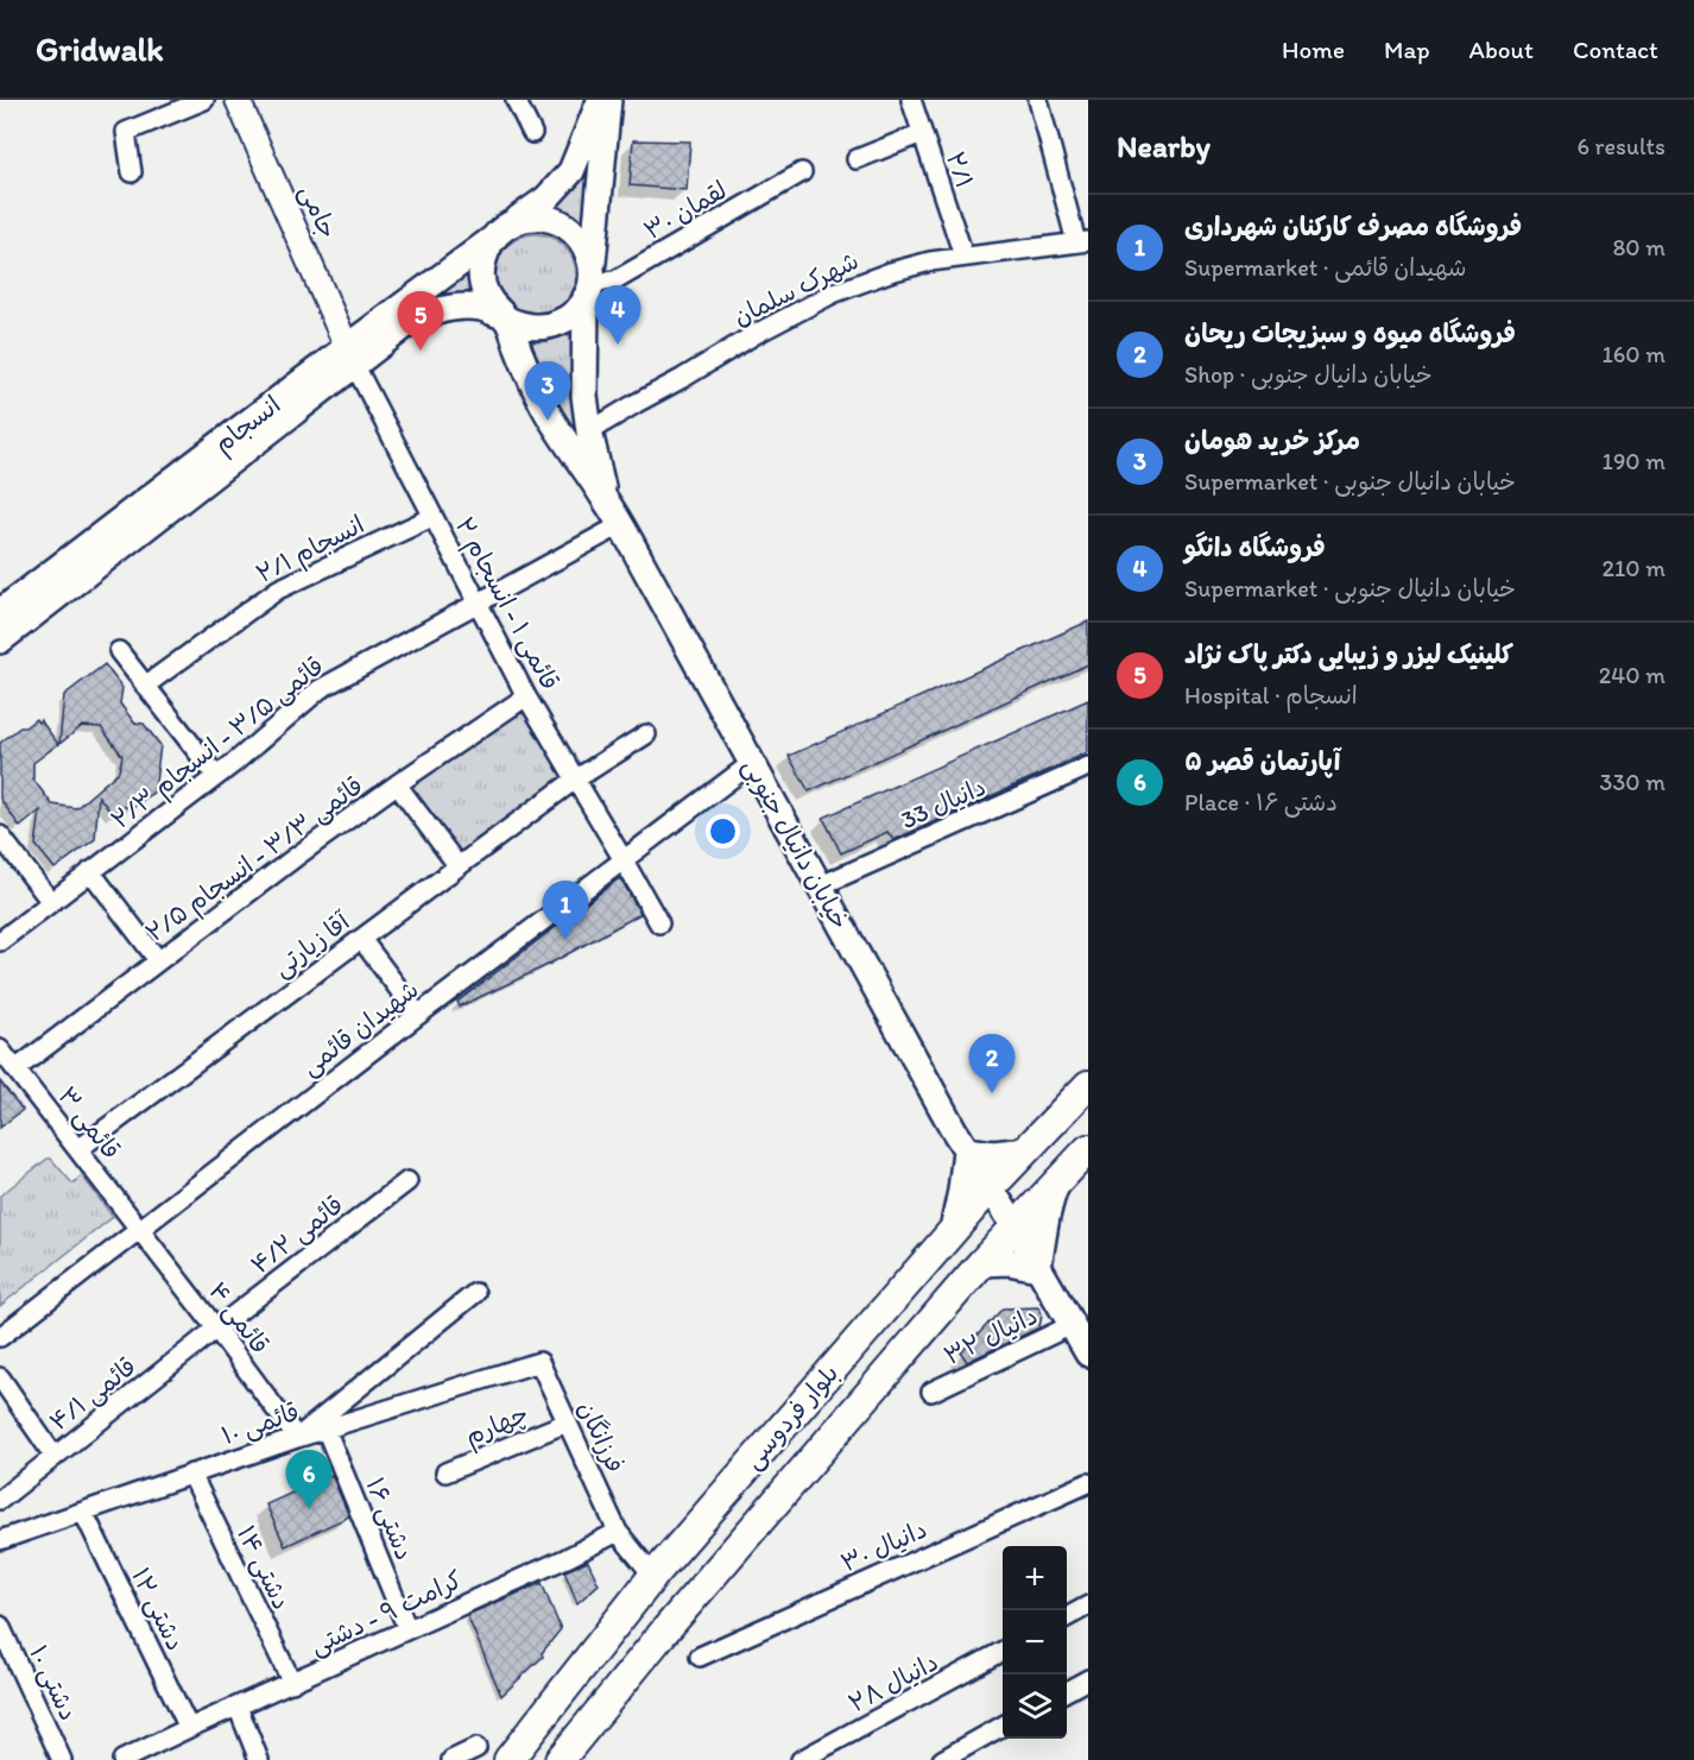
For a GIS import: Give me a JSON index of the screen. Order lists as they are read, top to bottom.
{
  "streets": {
    "main road": ["انسجام", "خیابان دانیال جنوبی", "بلوار فردوسی"],
    "street": [
      "۲/۱",
      "لقمان ۳۰",
      "جامی",
      "شهرک سلمان",
      "انسجام ۲/۱",
      "قائمی ۱ - انسجام ۲",
      "قائمی ۳/۵ - انسجام ۲/۳",
      "دانیال 33",
      "قائمی ۳/۳ - انسجام ۲/۵",
      "آقا زیارتی",
      "شهیدان قائمی",
      "قائمی ۳",
      "قائمی ۴/۲",
      "قائمی ۴",
      "دانیال ۳۲",
      "قائمی ۴/۱",
      "قائمی ۱۰",
      "چهارم",
      "فرزانگان",
      "دشتی ۱۶",
      "دانیال ۳۰",
      "دشتی ۱۴",
      "دشتی ۱۲",
      "کرامت ۹ - دشتی",
      "دشتی ۱۰",
      "دانیال ۲۸"
    ]
  },
  "crossings": [
    ["۲/۱", "شهرک سلمان"],
    ["لقمان ۳۰", "انسجام"],
    ["لقمان ۳۰", "خیابان دانیال جنوبی"],
    ["جامی", "انسجام"],
    ["جامی", "قائمی ۱ - انسجام ۲"],
    ["شهرک سلمان", "خیابان دانیال جنوبی"],
    ["انسجام", "قائمی ۱ - انسجام ۲"],
    ["انسجام", "خیابان دانیال جنوبی"],
    ["انسجام ۲/۱", "قائمی ۱ - انسجام ۲"],
    ["قائمی ۱ - انسجام ۲", "قائمی ۳/۵ - انسجام ۲/۳"],
    ["قائمی ۱ - انسجام ۲", "قائمی ۳/۳ - انسجام ۲/۵"],
    ["قائمی ۱ - انسجام ۲", "آقا زیارتی"],
    ["قائمی ۱ - انسجام ۲", "شهیدان قائمی"],
    ["قائمی ۳/۵ - انسجام ۲/۳", "خیابان دانیال جنوبی"],
    ["دانیال 33", "خیابان دانیال جنوبی"],
    ["خیابان دانیال جنوبی", "شهیدان قائمی"],
    ["خیابان دانیال جنوبی", "دانیال ۳۲"],
    ["خیابان دانیال جنوبی", "بلوار فردوسی"],
    ["قائمی ۳/۳ - انسجام ۲/۵", "قائمی ۳"],
    ["آقا زیارتی", "قائمی ۳"],
    ["شهیدان قائمی", "قائمی ۳"],
    ["شهیدان قائمی", "قائمی ۴"],
    ["قائمی ۳", "قائمی ۴"],
    ["قائمی ۴/۲", "قائمی ۴"],
    ["قائمی ۴/۲", "قائمی ۴/۱"],
    ["قائمی ۴", "قائمی ۴/۱"],
    ["قائمی ۴", "قائمی ۱۰"],
    ["قائمی ۱۰", "فرزانگان"],
    ["قائمی ۱۰", "دشتی ۱۶"],
    ["قائمی ۱۰", "دشتی ۱۴"],
    ["قائمی ۱۰", "دشتی ۱۲"],
    ["چهارم", "فرزانگان"],
    ["فرزانگان", "کرامت ۹ - دشتی"],
    ["دشتی ۱۶", "کرامت ۹ - دشتی"],
    ["دشتی ۱۴", "کرامت ۹ - دشتی"],
    ["دشتی ۱۲", "کرامت ۹ - دشتی"]
  ],
  "page": {
    "header": "Gridwalk",
    "nav": [
      "Home",
      "Map",
      "About",
      "Contact"
    ],
    "heading": ["Nearby", "6 results"],
    "list": [
      {
        "mark": "1",
        "name": "فروشگاه مصرف کارکنان شهرداری",
        "note": "Supermarket · شهیدان قائمی",
        "value": "80 m"
      },
      {
        "mark": "2",
        "name": "فروشگاه میوه و سبزیجات ریحان",
        "note": "Shop · خیابان دانیال جنوبی",
        "value": "160 m"
      },
      {
        "mark": "3",
        "name": "مرکز خرید هومان",
        "note": "Supermarket · خیابان دانیال جنوبی",
        "value": "190 m"
      },
      {
        "mark": "4",
        "name": "فروشگاه دانگو",
        "note": "Supermarket · خیابان دانیال جنوبی",
        "value": "210 m"
      },
      {
        "mark": "5",
        "name": "کلینیک لیزر و زیبایی دکتر پاک نژاد",
        "note": "Hospital · انسجام",
        "value": "240 m"
      },
      {
        "mark": "6",
        "name": "آپارتمان قصر ۵",
        "note": "Place · دشتی ۱۶",
        "value": "330 m"
      }
    ],
    "pins": [
      "4",
      "5",
      "3",
      "1",
      "2",
      "6"
    ],
    "map_buttons": ["+", "−"]
  }
}
